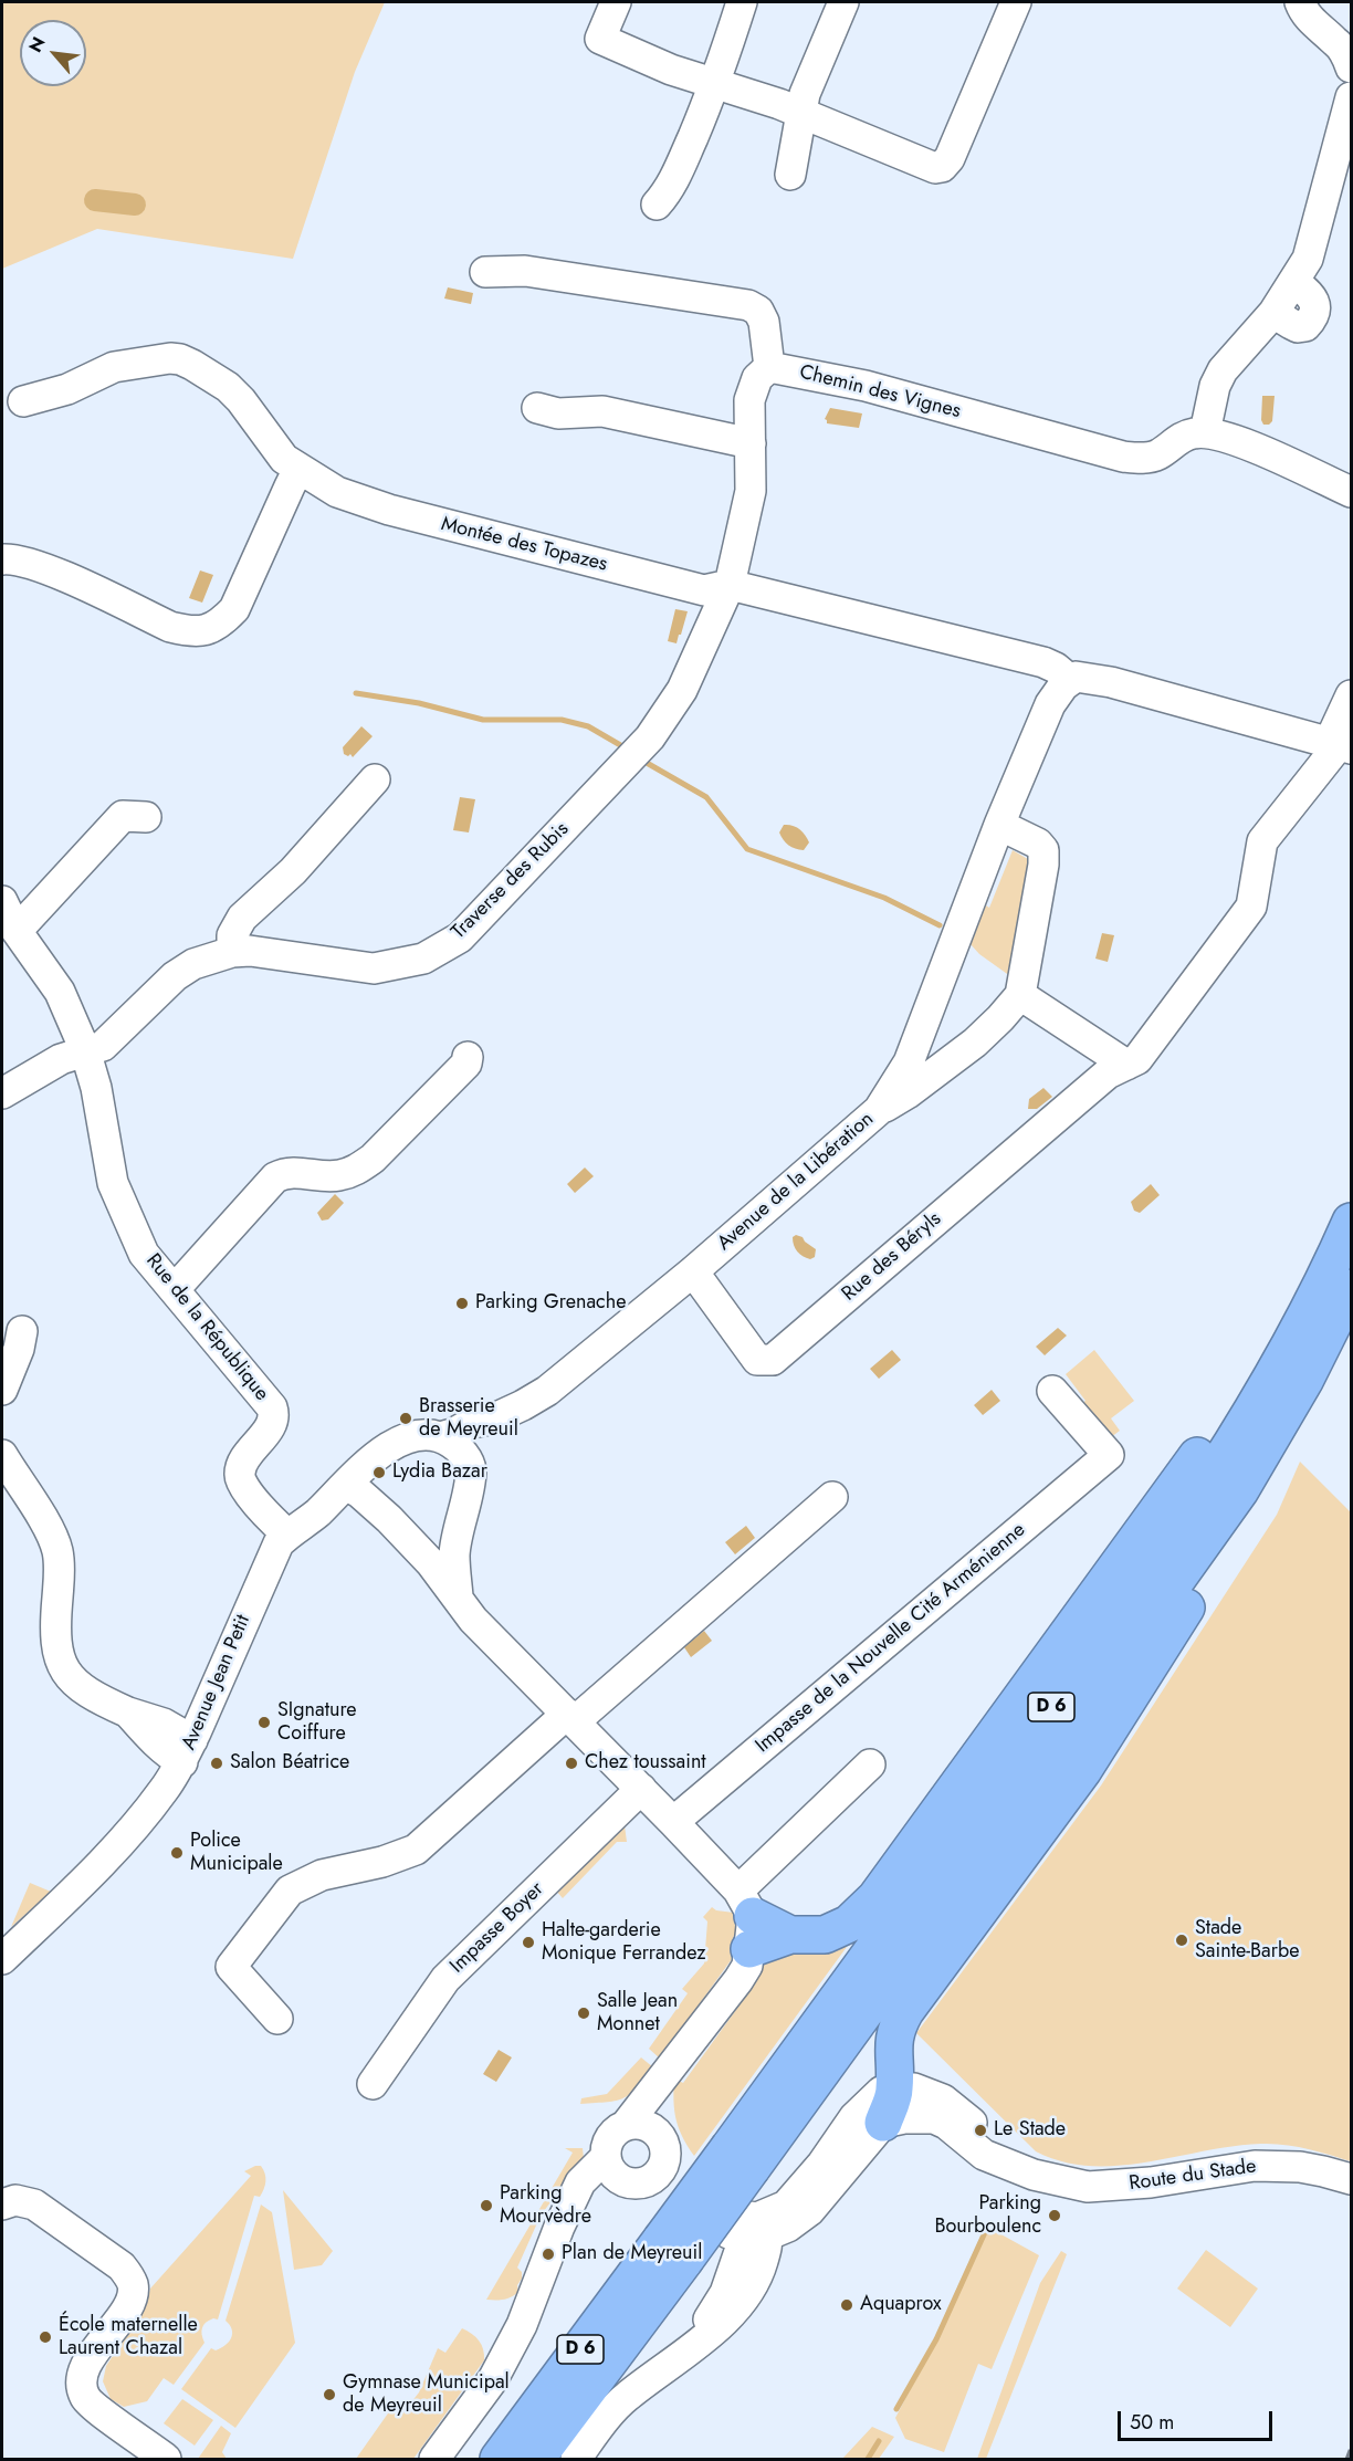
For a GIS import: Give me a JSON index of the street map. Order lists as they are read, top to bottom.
{
  "streets": {
    "highway": ["D 6"],
    "street": [
      "Chemin des Vignes",
      "Montée des Topazes",
      "Traverse des Rubis",
      "Avenue de la Libération",
      "Rue des Béryls",
      "Rue de la République",
      "Impasse de la Nouvelle Cité Arménienne",
      "Avenue Jean Petit",
      "Impasse Boyer",
      "Route du Stade"
    ]
  },
  "crossings": [
    ["Montée des Topazes", "Traverse des Rubis"],
    ["Montée des Topazes", "Avenue de la Libération"],
    ["Traverse des Rubis", "Rue de la République"],
    ["Avenue de la Libération", "Rue des Béryls"],
    ["Avenue de la Libération", "Avenue Jean Petit"],
    ["Rue de la République", "Avenue Jean Petit"]
  ],
  "places": [
    "Parking Grenache",
    "Brasserie de Meyreuil",
    "Lydia Bazar",
    "SIgnature Coiffure",
    "Salon Béatrice",
    "Chez toussaint",
    "Police Municipale",
    "Stade Sainte-Barbe",
    "Halte-garderie Monique Ferrandez",
    "Salle Jean Monnet",
    "Le Stade",
    "Parking Mourvèdre",
    "Parking Bourboulenc",
    "Plan de Meyreuil",
    "Aquaprox",
    "École maternelle Laurent Chazal",
    "Gymnase Municipal de Meyreuil"
  ],
  "scale_bar": "50 m",
  "north": "top left"
}
